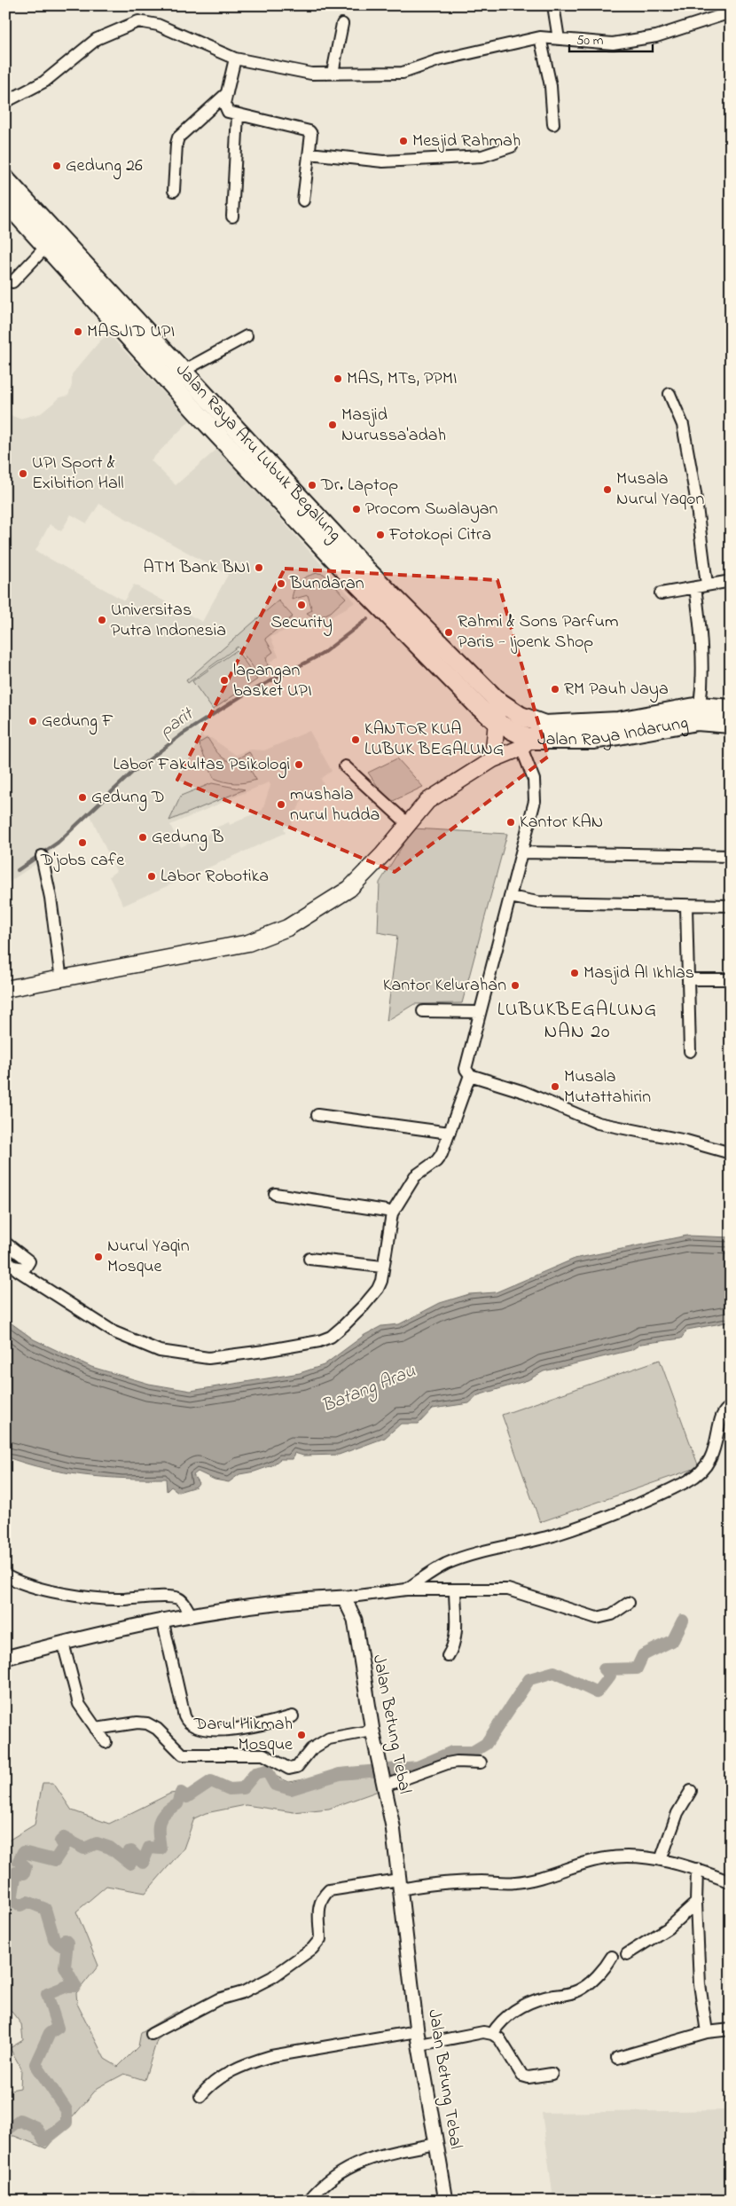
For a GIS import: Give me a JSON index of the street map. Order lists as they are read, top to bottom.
{
  "streets": {
    "main road": ["Jalan Raya Aru Lubuk Begalung", "Jalan Raya Indarung"],
    "street": ["Jalan Betung Tebal"]
  },
  "crossings": [
    ["Jalan Raya Aru Lubuk Begalung", "Jalan Raya Indarung"]
  ],
  "districts": ["LUBUKBEGALUNG NAN 20"],
  "water": ["parit", "Batang Arau"],
  "places": [
    "Mesjid Rahmah",
    "Gedung 26",
    "MASJID UPI",
    "MAS, MTs, PPMI",
    "Masjid Nurussa'adah",
    "UPI Sport & Exibition Hall",
    "Dr. Laptop",
    "Musala Nurul Yaqon",
    "Procom Swalayan",
    "Fotokopi Citra",
    "ATM Bank BNI",
    "Bundaran",
    "Security",
    "Universitas Putra Indonesia",
    "Rahmi & Sons Parfum Paris - Ijoenk Shop",
    "lapangan basket UPI",
    "RM Pauh Jaya",
    "Gedung F",
    "KANTOR KUA LUBUK BEGALUNG",
    "Labor Fakultas Psikologi",
    "Gedung D",
    "mushala nurul hudda",
    "Kantor KAN",
    "Gedung B",
    "D'jobs cafe",
    "Labor Robotika",
    "Masjid Al Ikhlas",
    "Kantor Kelurahan",
    "Musala Mutattahirin",
    "Nurul Yaqin Mosque",
    "Darul Hikmah Mosque"
  ],
  "scale_bar": "50 m"
}
